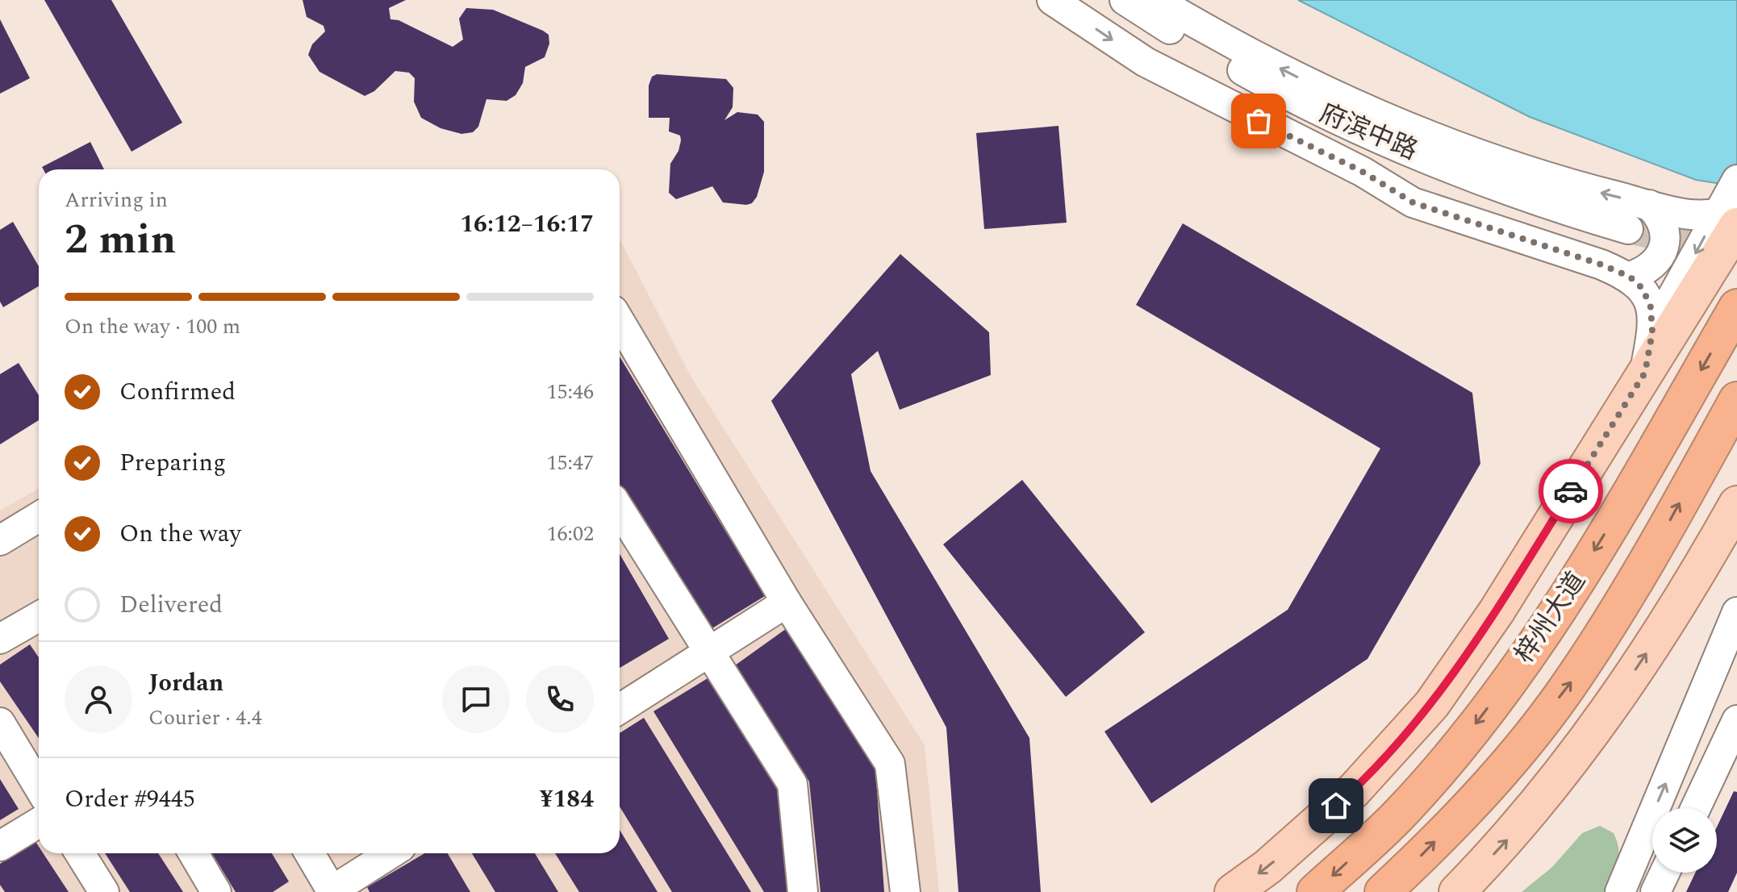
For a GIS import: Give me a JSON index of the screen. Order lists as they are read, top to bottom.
{
  "streets": {
    "highway": ["梓州大道"],
    "street": ["府滨中路"]
  },
  "page": {
    "heading": ["2 min", "Arriving in", "16:12–16:17"],
    "panel": [
      "Jordan",
      "Courier · 4.4",
      "Order #9445",
      "¥184"
    ],
    "bar": "On the way · 100 m",
    "list": [
      ["Confirmed", "15:46"],
      ["Preparing", "15:47"],
      ["On the way", "16:02"],
      "Delivered"
    ]
  }
}
